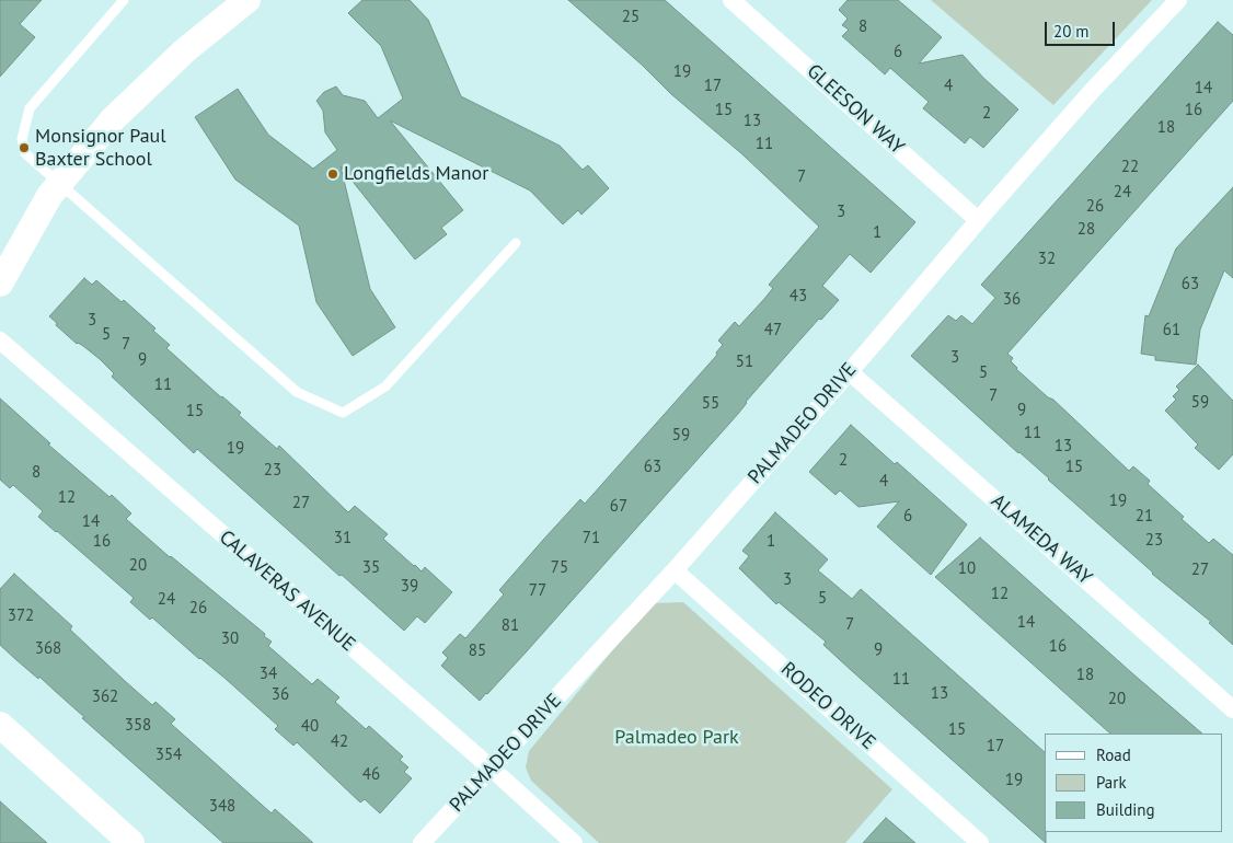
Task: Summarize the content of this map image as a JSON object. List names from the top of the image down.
{
  "streets": {
    "street": [
      "GLEESON WAY",
      "PALMADEO DRIVE",
      "ALAMEDA WAY",
      "CALAVERAS AVENUE",
      "RODEO DRIVE"
    ]
  },
  "crossings": [
    ["GLEESON WAY", "PALMADEO DRIVE"],
    ["PALMADEO DRIVE", "ALAMEDA WAY"],
    ["PALMADEO DRIVE", "CALAVERAS AVENUE"],
    ["PALMADEO DRIVE", "RODEO DRIVE"]
  ],
  "parks": ["Palmadeo Park"],
  "places": ["Monsignor Paul Baxter School", "Longfields Manor"],
  "house_numbers": [
    "25",
    "8",
    "6",
    "19",
    "17",
    "4",
    "14",
    "15",
    "16",
    "2",
    "13",
    "18",
    "11",
    "22",
    "7",
    "24",
    "26",
    "3",
    "28",
    "1",
    "32",
    "63",
    "43",
    "36",
    "3",
    "47",
    "61",
    "5",
    "7",
    "3",
    "9",
    "51",
    "5",
    "11",
    "7",
    "59",
    "55",
    "9",
    "15",
    "11",
    "59",
    "13",
    "19",
    "2",
    "63",
    "15",
    "23",
    "8",
    "4",
    "12",
    "19",
    "27",
    "67",
    "6",
    "21",
    "14",
    "31",
    "71",
    "23",
    "16",
    "1",
    "20",
    "35",
    "75",
    "10",
    "27",
    "3",
    "39",
    "77",
    "12",
    "5",
    "24",
    "26",
    "372",
    "14",
    "7",
    "81",
    "30",
    "16",
    "368",
    "9",
    "85",
    "34",
    "18",
    "11",
    "13",
    "36",
    "362",
    "20",
    "358",
    "40",
    "15",
    "42",
    "17",
    "354",
    "46",
    "19",
    "348"
  ],
  "legend": ["Road", "Park", "Building"],
  "scale_bar": "20 m"
}
